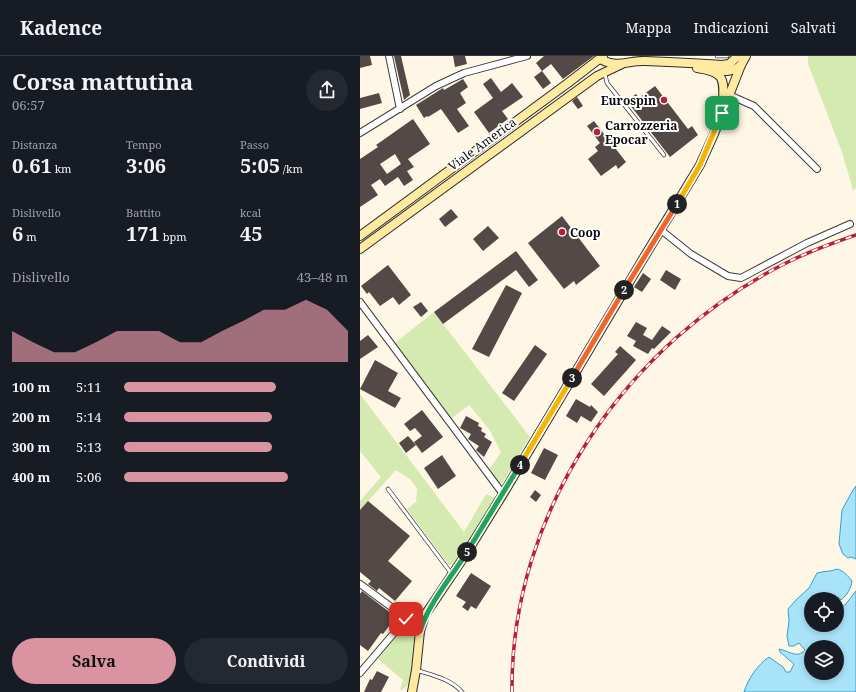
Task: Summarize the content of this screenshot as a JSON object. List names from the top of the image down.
{
  "streets": {
    "street": ["Viale America"]
  },
  "places": ["Eurospin", "Carrozzeria Epocar", "Coop"],
  "page": {
    "header": "Kadence",
    "nav": ["Mappa", "Indicazioni", "Salvati"],
    "heading": ["Corsa mattutina", "06:57"],
    "stats": [
      ["Distanza", "0.61 km"],
      ["Tempo", "3:06"],
      ["Passo", "5:05 /km"],
      ["Dislivello", "6 m"],
      ["Battito", "171 bpm"],
      ["kcal", "45"]
    ],
    "pins": [
      "1",
      "2",
      "3",
      "4",
      "5"
    ],
    "chart": ["Dislivello", "43–48 m"],
    "list": [
      {
        "name": "100 m",
        "note": "5:11"
      },
      {
        "name": "200 m",
        "note": "5:14"
      },
      {
        "name": "300 m",
        "note": "5:13"
      },
      {
        "name": "400 m",
        "note": "5:06"
      }
    ],
    "buttons": ["Salva", "Condividi"]
  }
}
